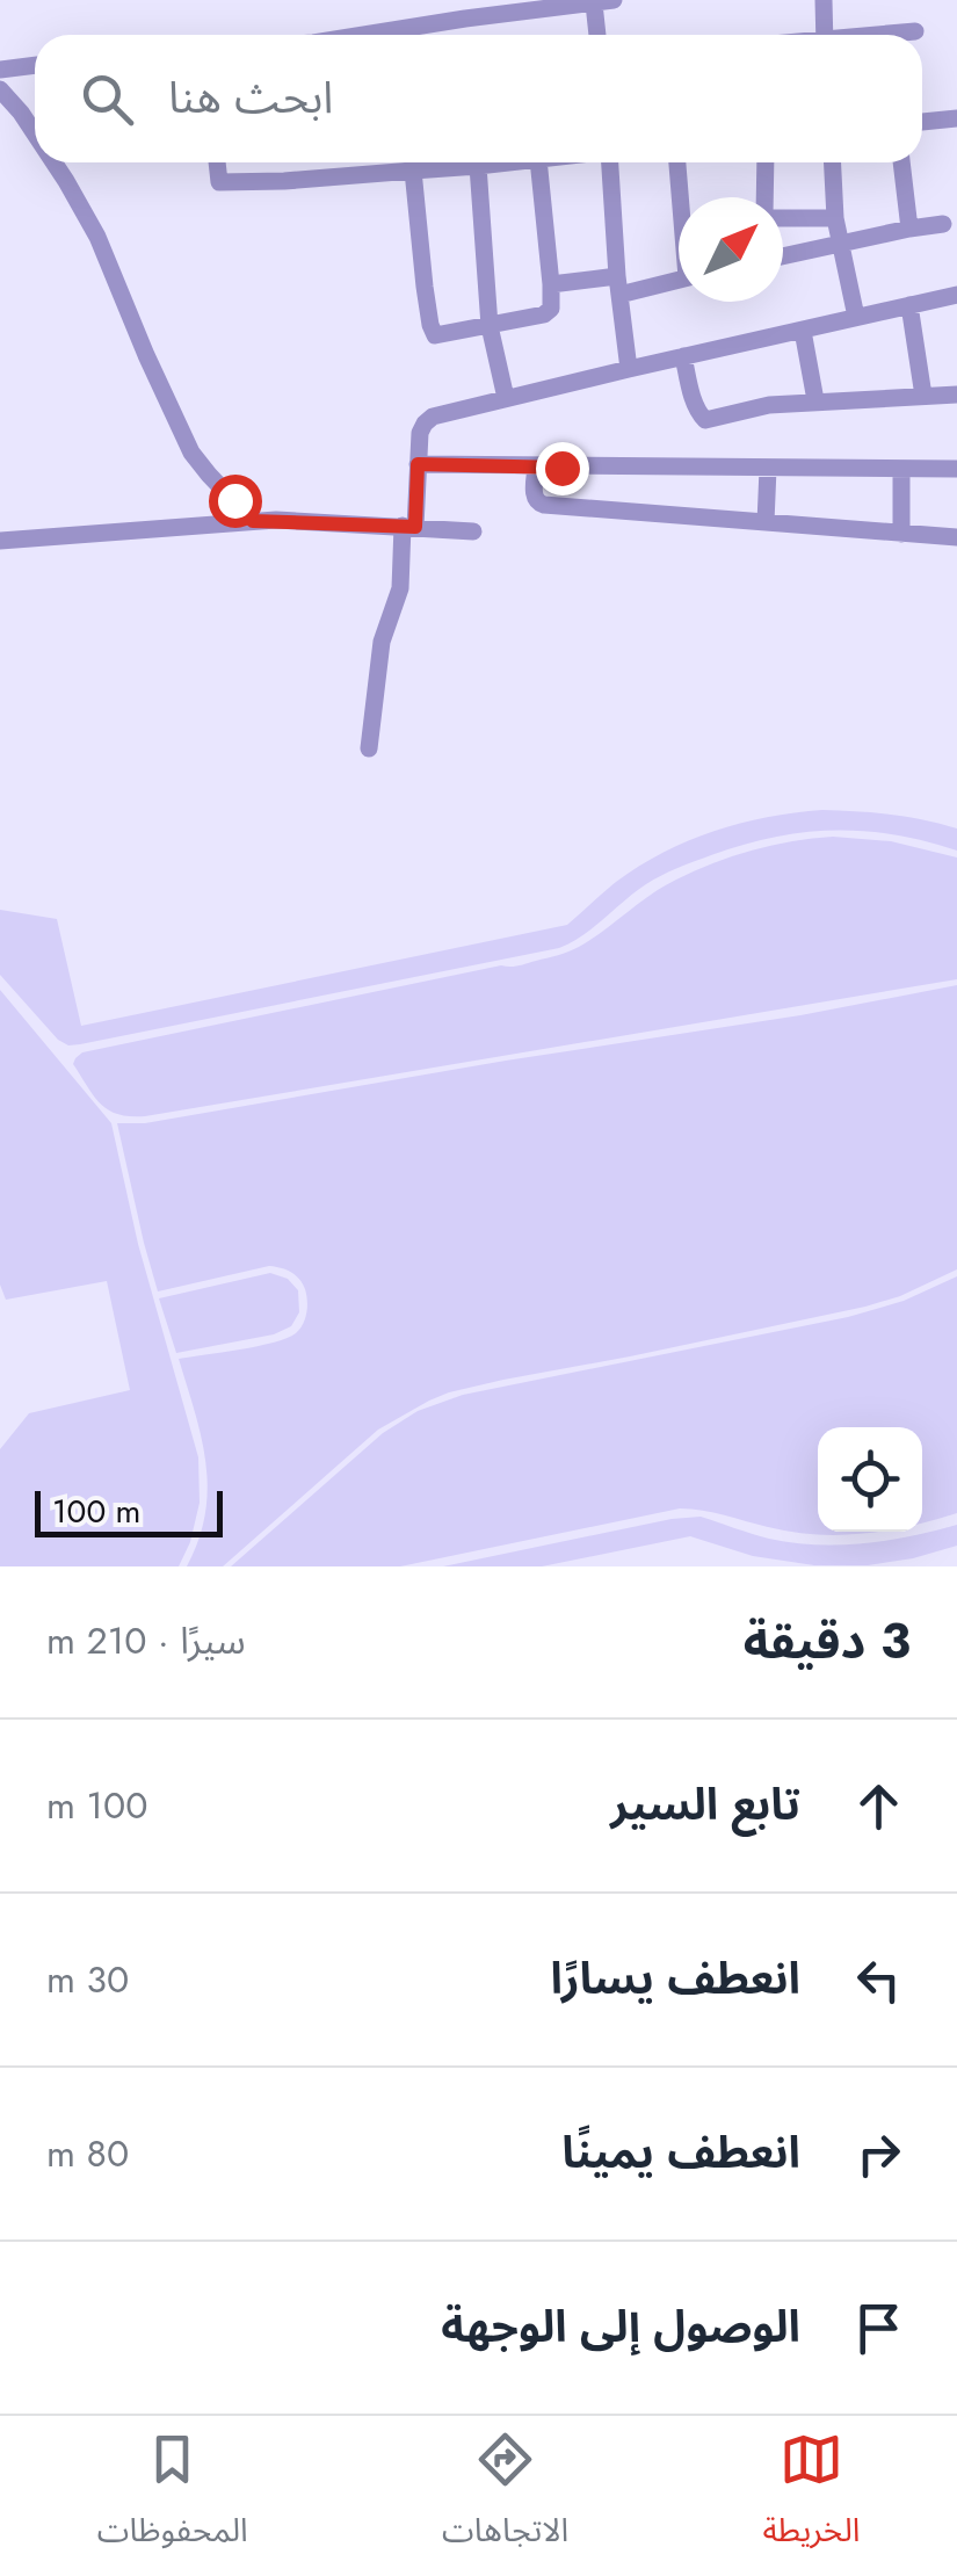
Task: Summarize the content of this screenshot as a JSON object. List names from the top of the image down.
{
  "scale_bar": "100 m",
  "north": "top right",
  "page": {
    "search": "ابحث هنا",
    "scale": "100 m",
    "heading": ["3 دقيقة", "سيرًا · 210 m"],
    "list": [
      ["تابع السير", "100 m"],
      ["انعطف يسارًا", "30 m"],
      ["انعطف يمينًا", "80 m"],
      "الوصول إلى الوجهة"
    ],
    "nav": ["الخريطة", "الاتجاهات", "المحفوظات"]
  }
}
